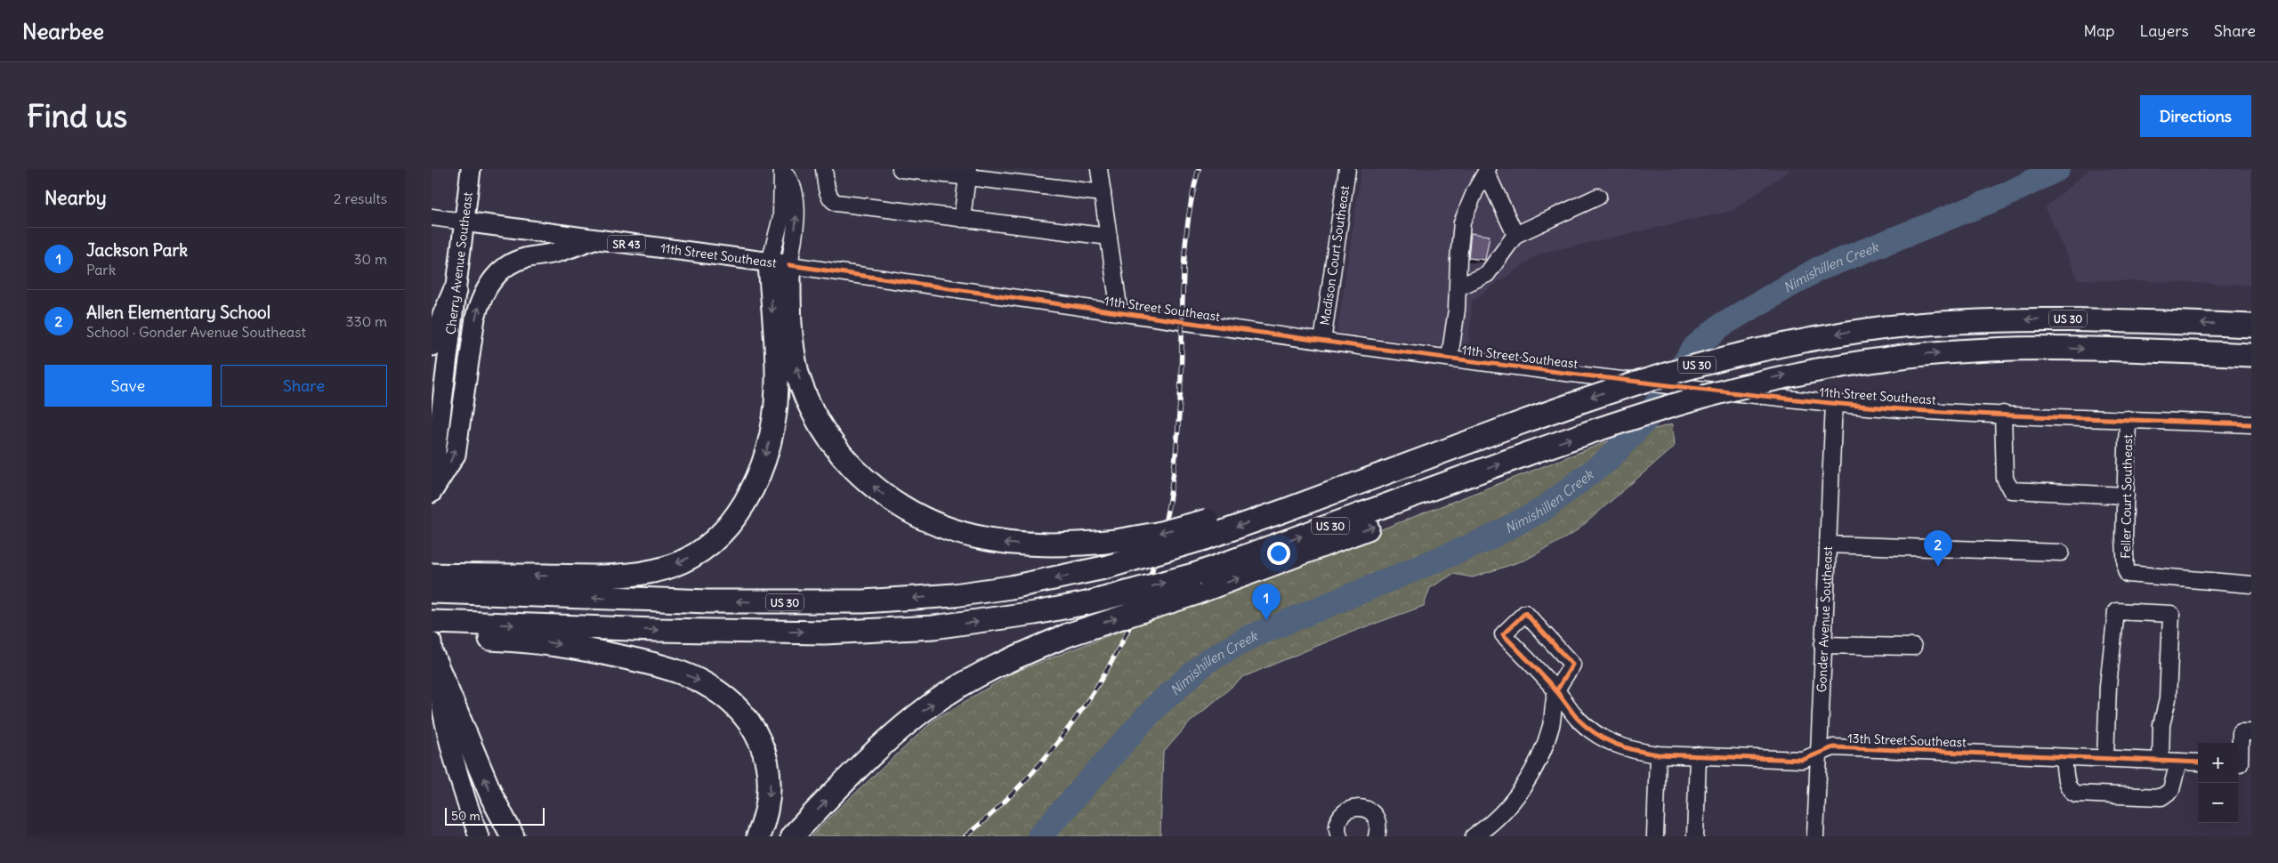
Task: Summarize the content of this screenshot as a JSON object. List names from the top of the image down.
{
  "streets": {
    "highway": ["US 30"],
    "main road": ["SR 43", "11th Street Southeast", "Cherry Avenue Southeast"],
    "street": [
      "Madison Court Southeast",
      "Feller Court Southeast",
      "Gonder Avenue Southeast",
      "13th Street Southeast"
    ]
  },
  "crossings": [
    ["Madison Court Southeast", "11th Street Southeast"],
    ["11th Street Southeast", "Cherry Avenue Southeast"],
    ["11th Street Southeast", "Feller Court Southeast"],
    ["11th Street Southeast", "Gonder Avenue Southeast"],
    ["Gonder Avenue Southeast", "13th Street Southeast"]
  ],
  "water": ["Nimishillen Creek"],
  "scale_bar": "50 m",
  "page": {
    "header": "Nearbee",
    "nav": ["Map", "Layers", "Share"],
    "buttons": [
      "Directions",
      ["Save", "Share"]
    ],
    "title": "Find us",
    "heading": ["Nearby", "2 results"],
    "list": [
      {
        "mark": "1",
        "name": "Jackson Park",
        "note": "Park",
        "value": "30 m"
      },
      {
        "mark": "2",
        "name": "Allen Elementary School",
        "note": "School · Gonder Avenue Southeast",
        "value": "330 m"
      }
    ],
    "pins": ["2", "1"],
    "map_buttons": ["+", "−"],
    "scale": "50 m"
  }
}
